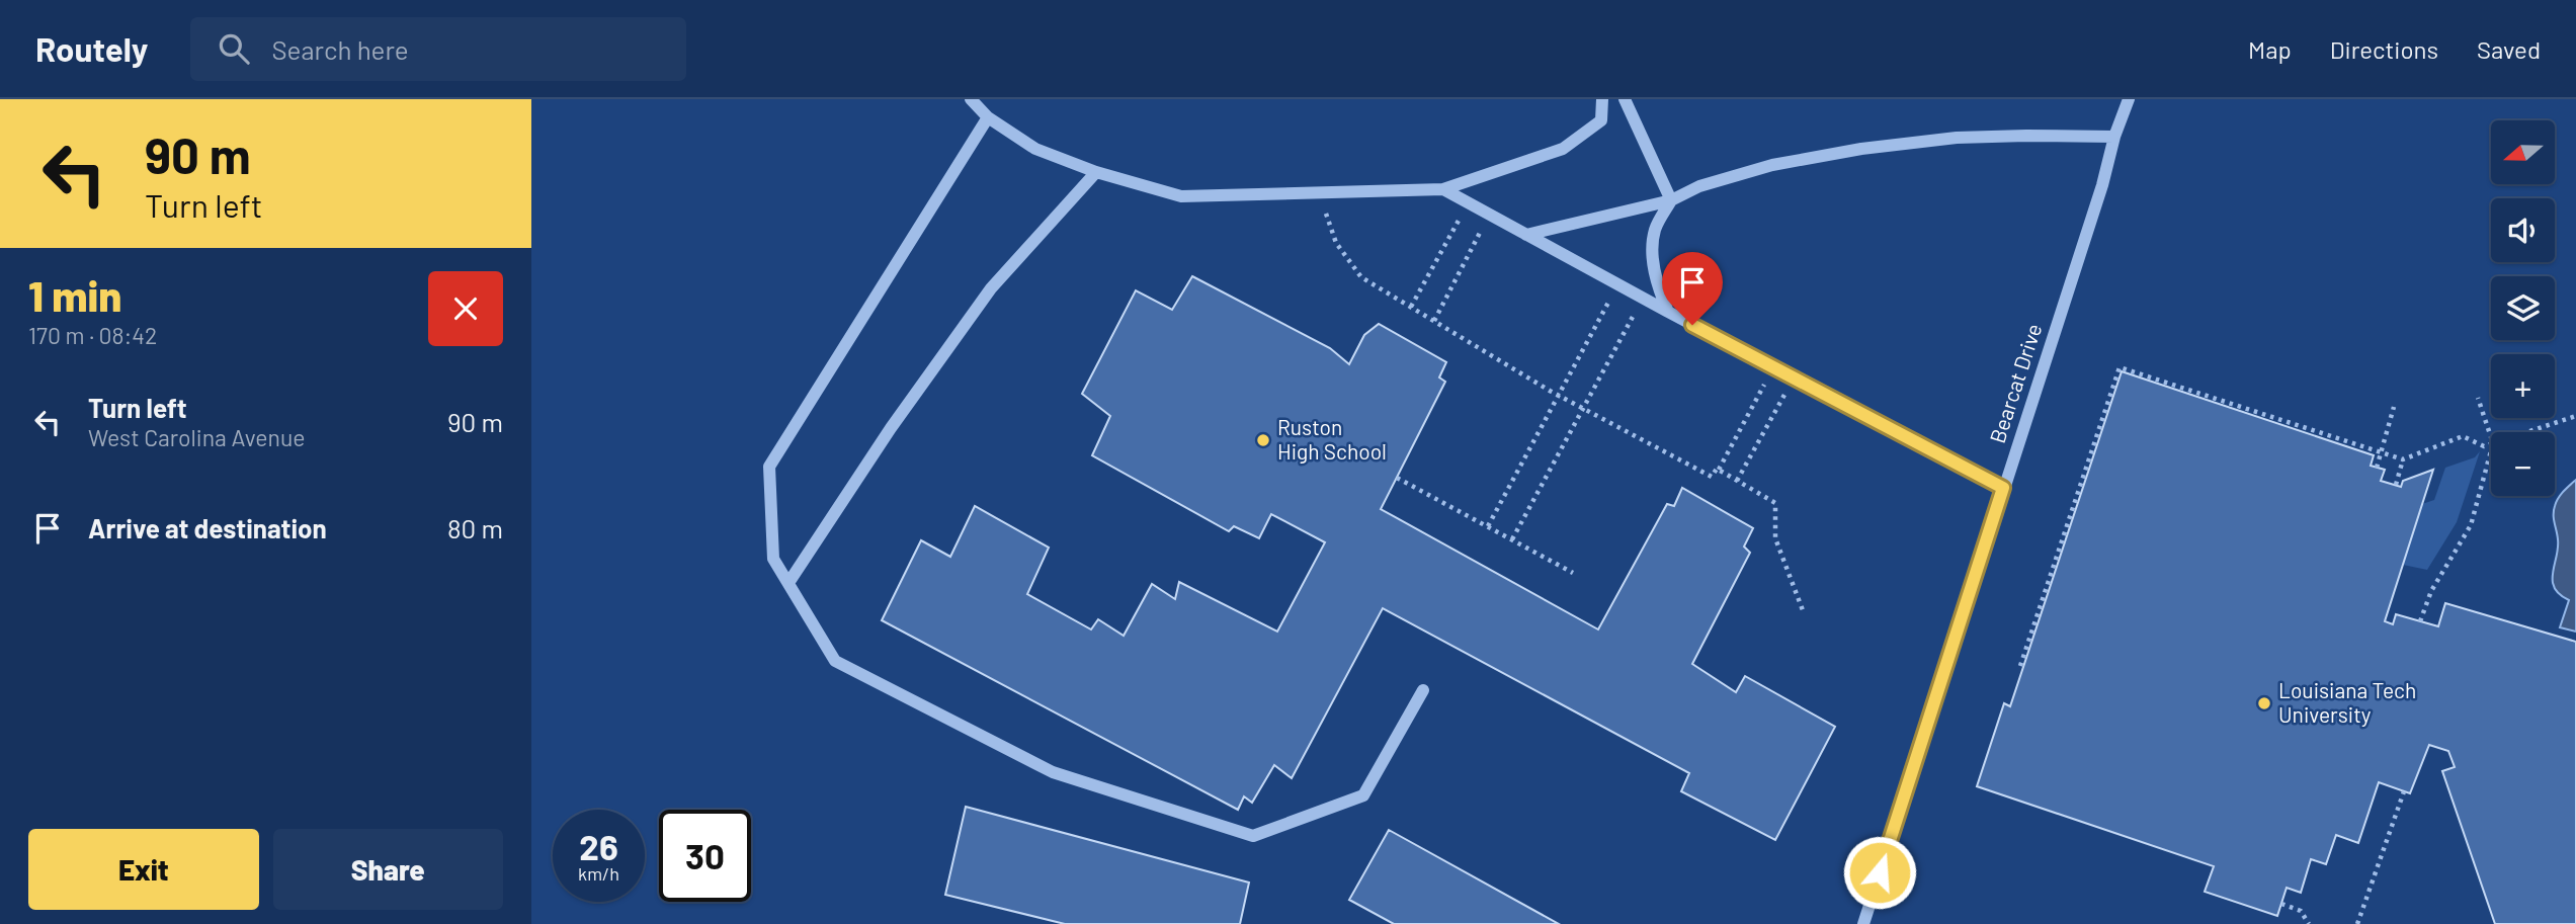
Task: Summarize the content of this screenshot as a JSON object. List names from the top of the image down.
{
  "streets": {
    "street": ["Bearcat Drive"]
  },
  "places": ["Ruston High School", "Louisiana Tech University"],
  "north": "left",
  "page": {
    "header": "Routely",
    "search": "Search here",
    "nav": ["Map", "Directions", "Saved"],
    "turn": ["90 m", "Turn left"],
    "map_buttons": ["+", "−"],
    "heading": ["1 min", "170 m · 08:42"],
    "list": [
      {
        "name": "Turn left",
        "note": "West Carolina Avenue",
        "value": "90 m"
      },
      {
        "name": "Arrive at destination",
        "value": "80 m"
      }
    ],
    "speed": "26 km/h",
    "limit": "30",
    "buttons": ["Exit", "Share"]
  }
}
